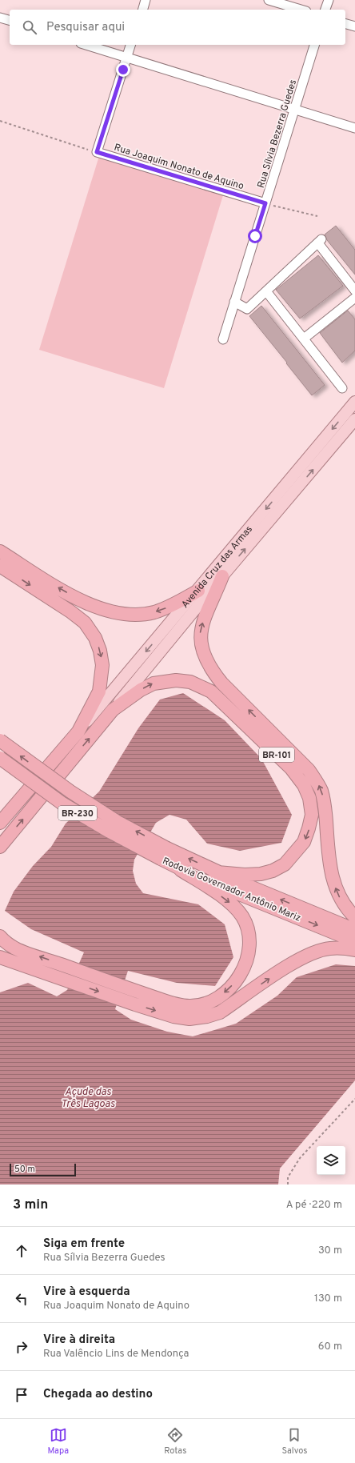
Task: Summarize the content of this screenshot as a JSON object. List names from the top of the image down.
{
  "streets": {
    "highway": ["BR-101", "BR-230", "Rodovia Governador Antônio Mariz"],
    "main road": ["Avenida Cruz das Armas"],
    "street": ["Rua Sílvia Bezerra Guedes", "Rua Joaquim Nonato de Aquino"]
  },
  "crossings": [
    ["Rua Sílvia Bezerra Guedes", "Rua Joaquim Nonato de Aquino"],
    ["Avenida Cruz das Armas", "BR-101"],
    ["BR-101", "Rodovia Governador Antônio Mariz"]
  ],
  "water": ["Açude das Três Lagoas"],
  "scale_bar": "50 m",
  "page": {
    "search": "Pesquisar aqui",
    "scale": "50 m",
    "heading": ["3 min", "A pé · 220 m"],
    "list": [
      ["Siga em frente", "Rua Sílvia Bezerra Guedes", "30 m"],
      ["Vire à esquerda", "Rua Joaquim Nonato de Aquino", "130 m"],
      ["Vire à direita", "Rua Valêncio Lins de Mendonça", "60 m"],
      "Chegada ao destino"
    ],
    "nav": ["Mapa", "Rotas", "Salvos"]
  }
}
